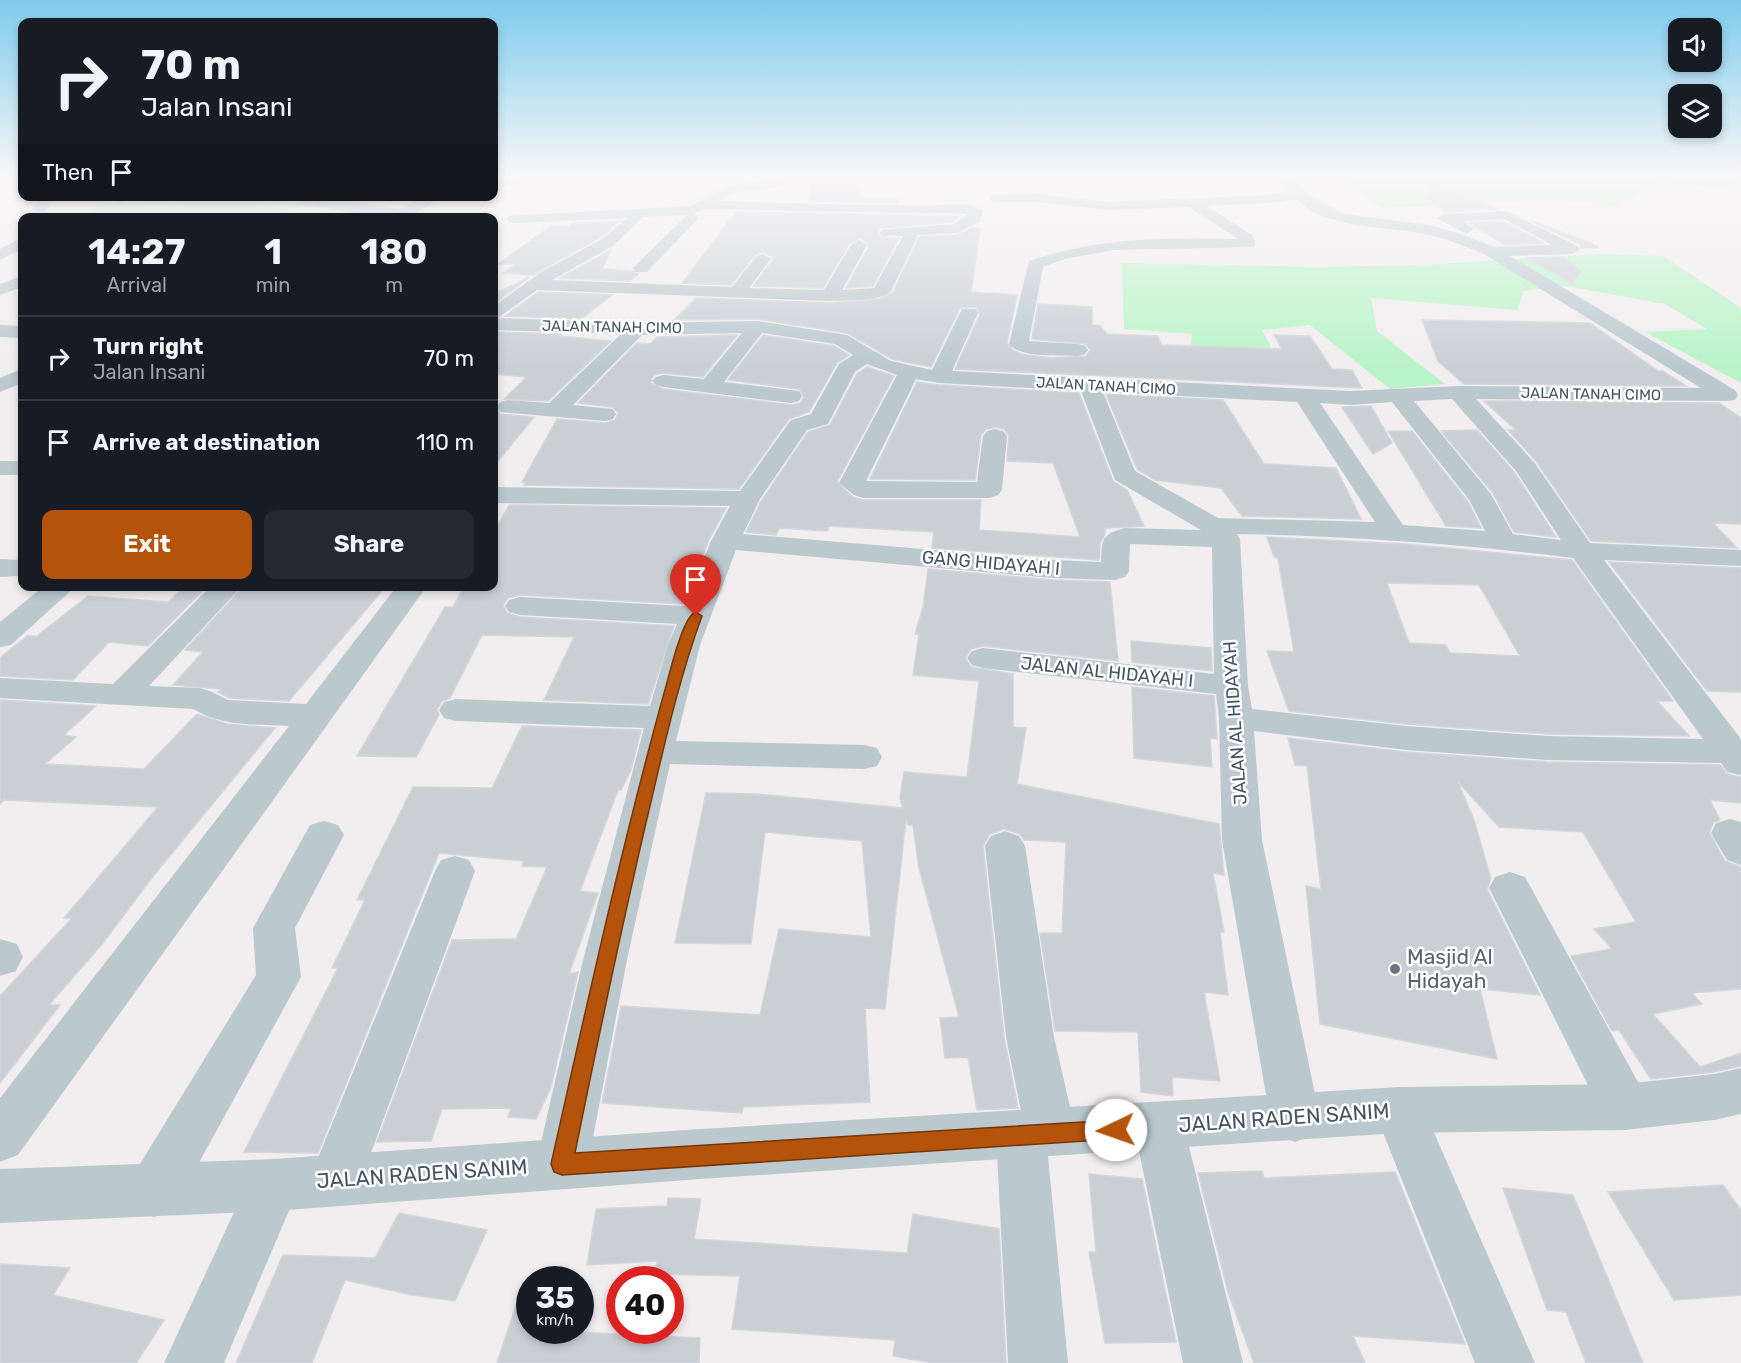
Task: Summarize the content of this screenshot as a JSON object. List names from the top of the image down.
{
  "streets": {
    "street": [
      "JALAN TANAH CIMO",
      "GANG HIDAYAH I",
      "JALAN AL HIDAYAH I",
      "JALAN AL HIDAYAH",
      "JALAN RADEN SANIM"
    ]
  },
  "crossings": [
    ["GANG HIDAYAH I", "JALAN AL HIDAYAH"],
    ["JALAN AL HIDAYAH I", "JALAN AL HIDAYAH"],
    ["JALAN AL HIDAYAH", "JALAN RADEN SANIM"]
  ],
  "places": ["Masjid Al Hidayah"],
  "page": {
    "turn": ["70 m", "Jalan Insani"],
    "then": "Then",
    "eta": [
      "14:27",
      "Arrival",
      "1",
      "min",
      "180",
      "m"
    ],
    "list": [
      {
        "name": "Turn right",
        "note": "Jalan Insani",
        "value": "70 m"
      },
      {
        "name": "Arrive at destination",
        "value": "110 m"
      }
    ],
    "buttons": ["Exit", "Share"],
    "speed": "35 km/h",
    "limit": "40"
  }
}
